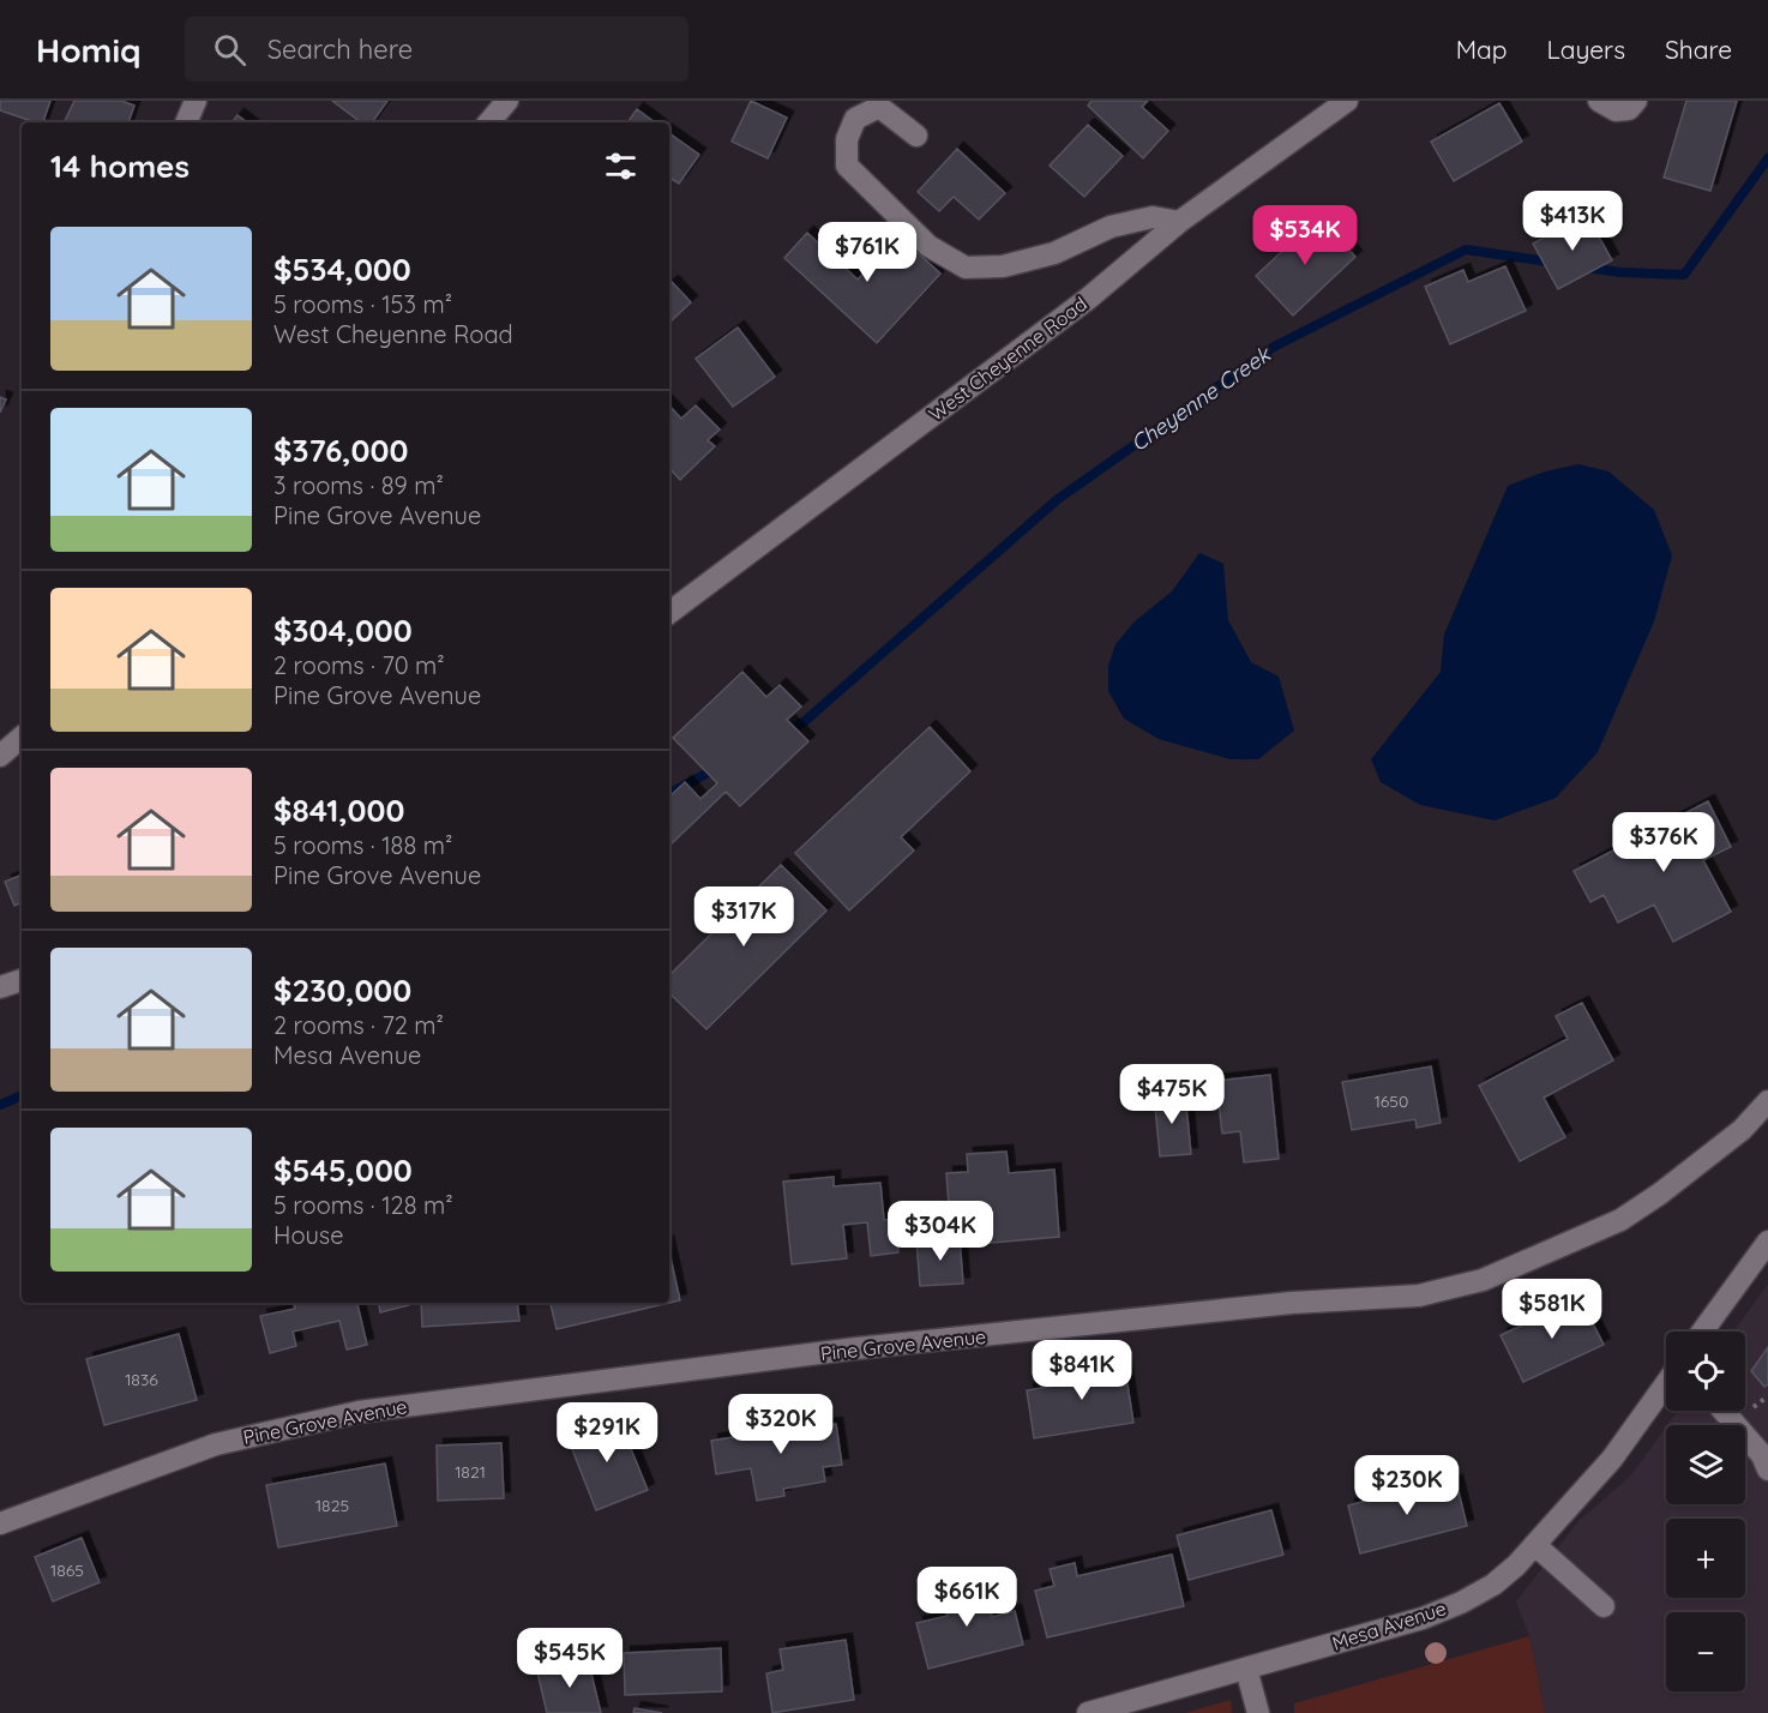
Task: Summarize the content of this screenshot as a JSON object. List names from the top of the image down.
{
  "streets": {
    "street": ["West Cheyenne Road", "Pine Grove Avenue", "Mesa Avenue"]
  },
  "water": ["Cheyenne Creek"],
  "house_numbers": [
    "1650",
    "1836",
    "1821",
    "1825",
    "1865"
  ],
  "page": {
    "header": "Homiq",
    "search": "Search here",
    "nav": ["Map", "Layers", "Share"],
    "heading": "14 homes",
    "price": [
      "$413K",
      "$534K",
      "$761K",
      "$376K",
      "$317K",
      "$475K",
      "$304K",
      "$581K",
      "$841K",
      "$320K",
      "$291K",
      "$230K",
      "$661K",
      "$545K"
    ],
    "list": [
      {
        "name": "$534,000",
        "note": "5 rooms · 153 m² · West Cheyenne Road"
      },
      {
        "name": "$376,000",
        "note": "3 rooms · 89 m² · Pine Grove Avenue"
      },
      {
        "name": "$304,000",
        "note": "2 rooms · 70 m² · Pine Grove Avenue"
      },
      {
        "name": "$841,000",
        "note": "5 rooms · 188 m² · Pine Grove Avenue"
      },
      {
        "name": "$230,000",
        "note": "2 rooms · 72 m² · Mesa Avenue"
      },
      {
        "name": "$545,000",
        "note": "5 rooms · 128 m² · House"
      }
    ],
    "map_buttons": ["+", "−"]
  }
}
